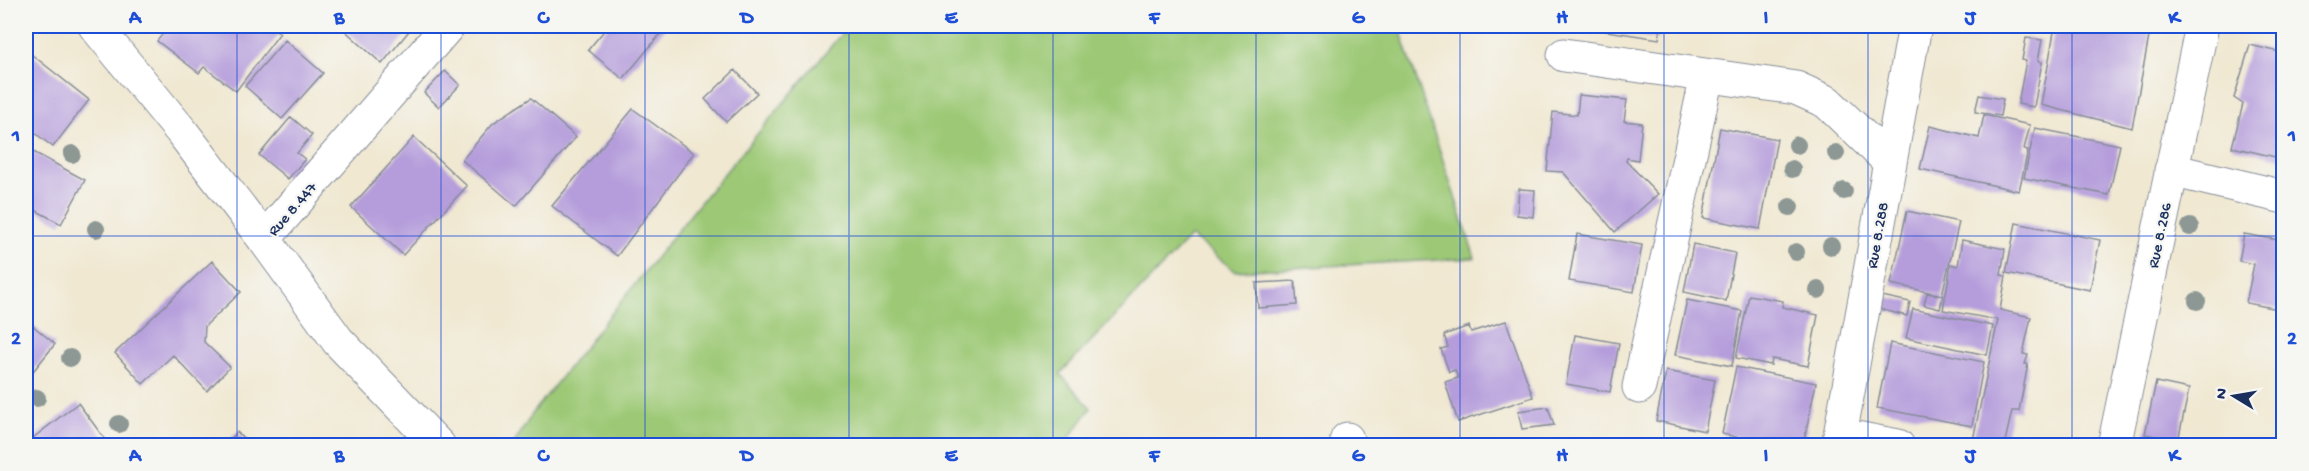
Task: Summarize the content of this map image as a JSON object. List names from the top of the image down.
{
  "streets": {
    "street": ["Rue 8.447", "Rue 8.288", "Rue 8.286"]
  },
  "north": "left",
  "grid": {
    "columns": [
      "A",
      "B",
      "C",
      "D",
      "E",
      "F",
      "G",
      "H",
      "I",
      "J",
      "K"
    ],
    "rows": ["1", "2"]
  }
}
